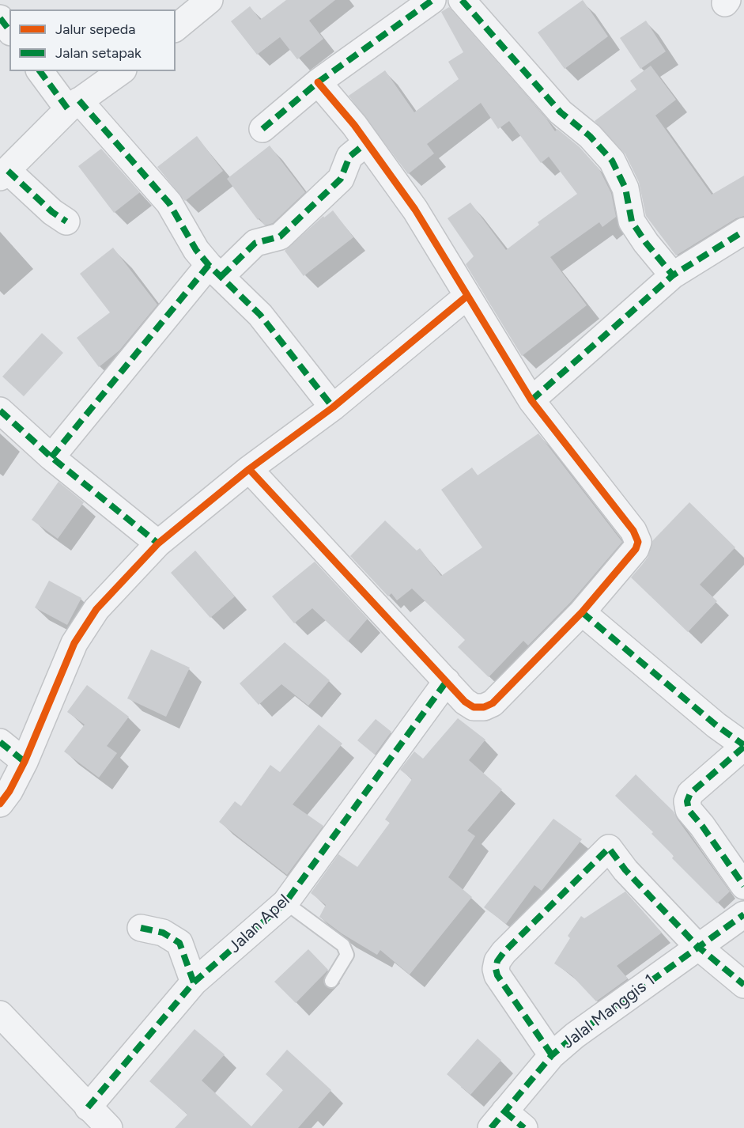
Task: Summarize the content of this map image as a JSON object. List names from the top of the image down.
{
  "streets": {
    "street": ["Jalan Apel", "Jalal Manggis 1"]
  },
  "legend": ["Jalur sepeda", "Jalan setapak"]
}
